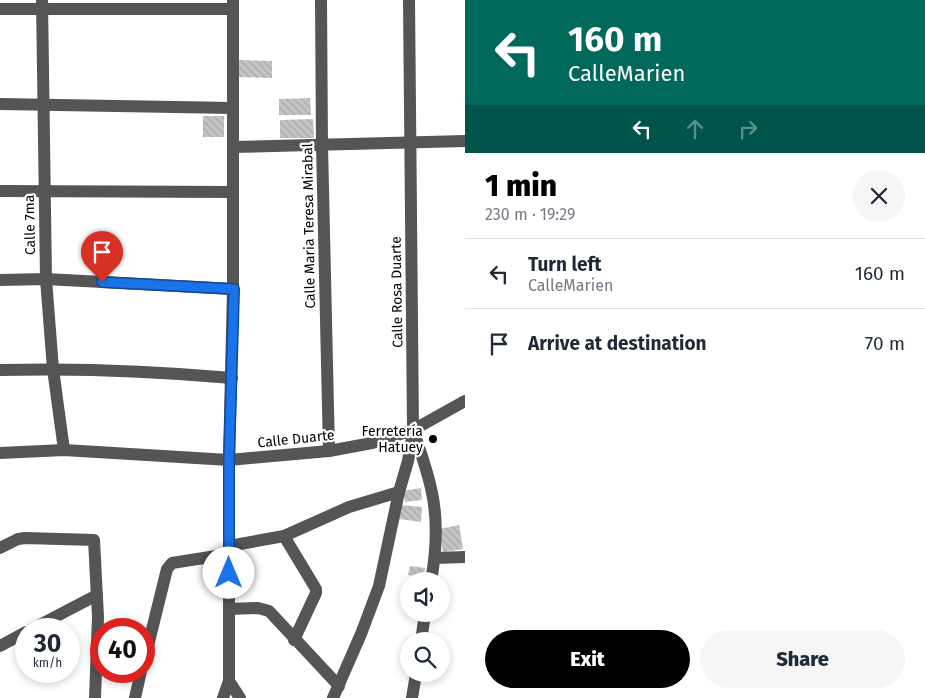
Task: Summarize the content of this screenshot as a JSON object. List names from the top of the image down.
{
  "streets": {
    "street": [
      "Calle 7ma",
      "Calle Maria Teresa Mirabal",
      "Calle Rosa Duarte",
      "Calle Duarte"
    ]
  },
  "crossings": [
    ["Calle 7ma", "Calle Duarte"],
    ["Calle Maria Teresa Mirabal", "Calle Duarte"],
    ["Calle Rosa Duarte", "Calle Duarte"]
  ],
  "places": ["Ferretería Hatuey"],
  "page": {
    "turn": ["160 m", "CalleMarien"],
    "heading": ["1 min", "230 m · 19:29"],
    "list": [
      {
        "name": "Turn left",
        "note": "CalleMarien",
        "value": "160 m"
      },
      {
        "name": "Arrive at destination",
        "value": "70 m"
      }
    ],
    "speed": "30 km/h",
    "limit": "40",
    "buttons": ["Exit", "Share"]
  }
}
